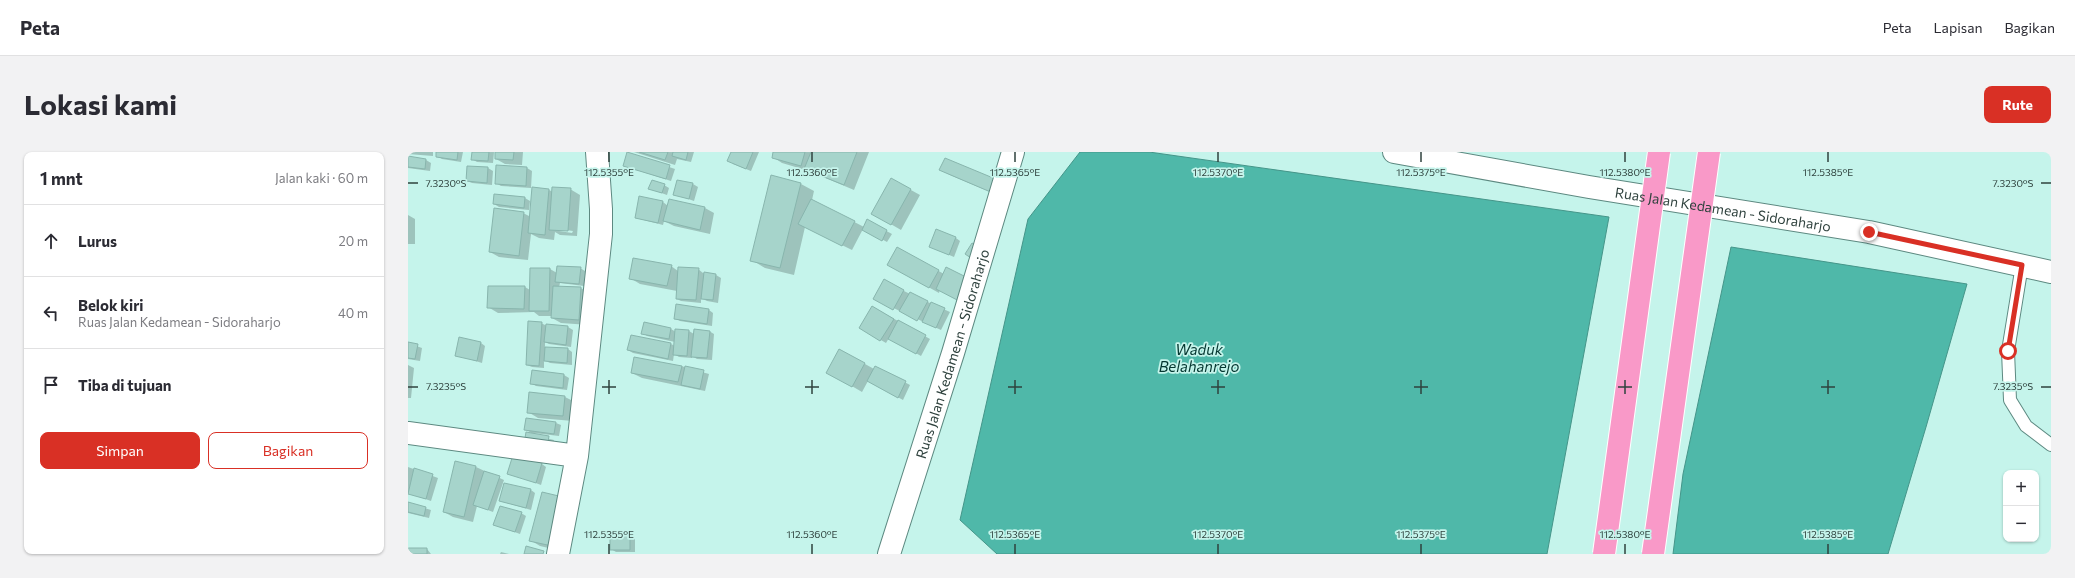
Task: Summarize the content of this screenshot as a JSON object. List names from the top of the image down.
{
  "streets": {
    "main road": ["Ruas Jalan Kedamean - Sidoraharjo"]
  },
  "water": ["Waduk Belahanrejo"],
  "page": {
    "header": "Peta",
    "nav": ["Peta", "Lapisan", "Bagikan"],
    "buttons": [
      "Rute",
      ["Simpan", "Bagikan"]
    ],
    "title": "Lokasi kami",
    "heading": ["1 mnt", "Jalan kaki · 60 m"],
    "list": [
      ["Lurus", "20 m"],
      ["Belok kiri", "Ruas Jalan Kedamean - Sidoraharjo", "40 m"],
      "Tiba di tujuan"
    ],
    "map_buttons": ["+", "−"]
  },
  "coordinates": [
    "112.5355°E",
    "112.5360°E",
    "112.5365°E",
    "112.5370°E",
    "112.5375°E",
    "112.5380°E",
    "112.5385°E",
    "7.3230°S",
    "7.3235°S"
  ]
}
